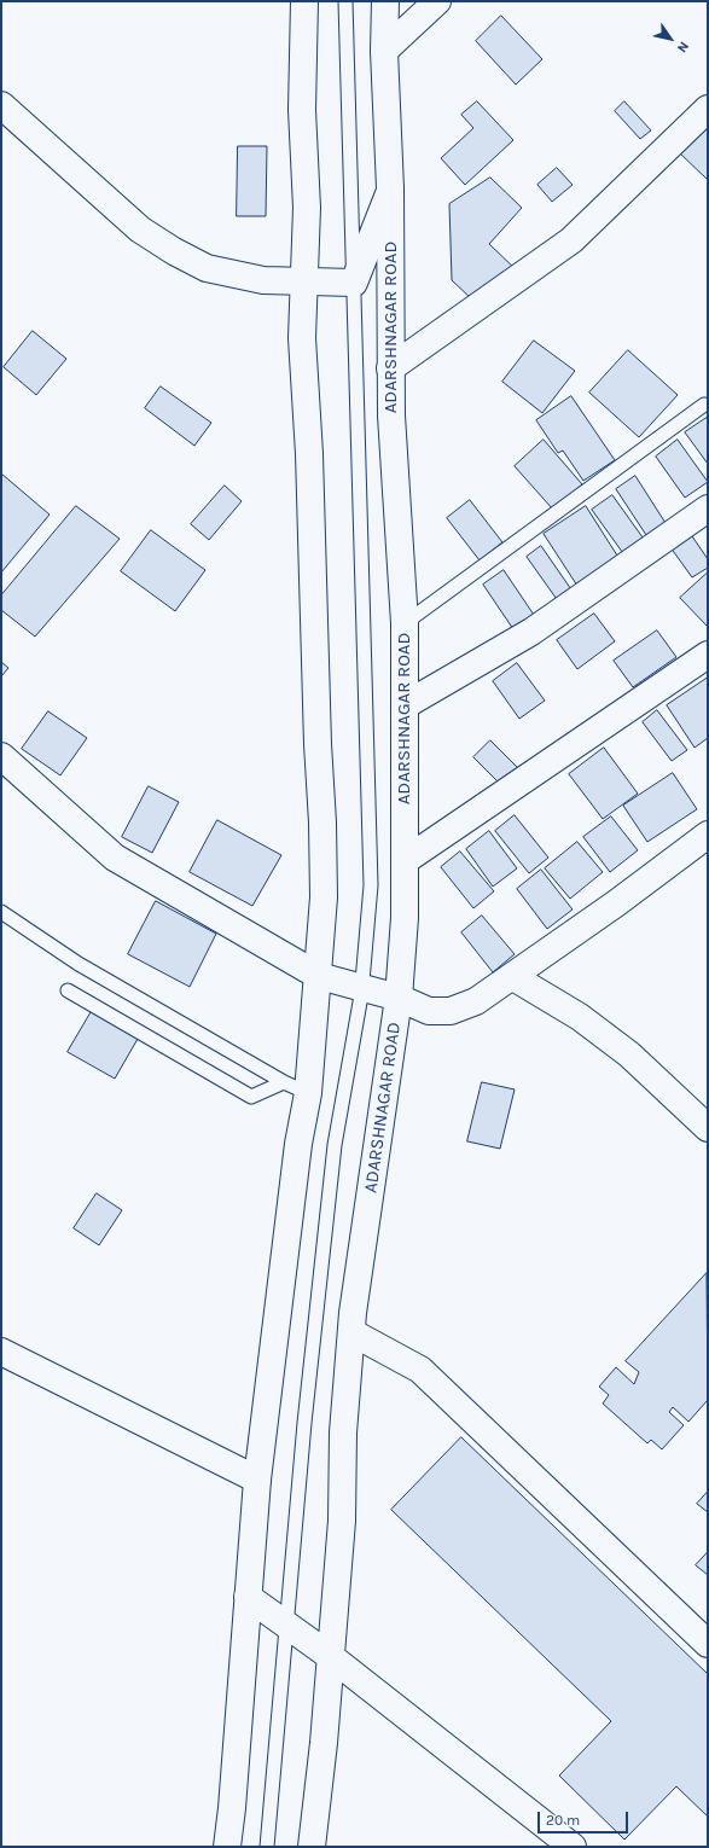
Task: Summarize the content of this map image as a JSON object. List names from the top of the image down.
{
  "streets": {
    "main road": ["ADARSHNAGAR ROAD"]
  },
  "scale_bar": "20 m",
  "north": "bottom right"
}
